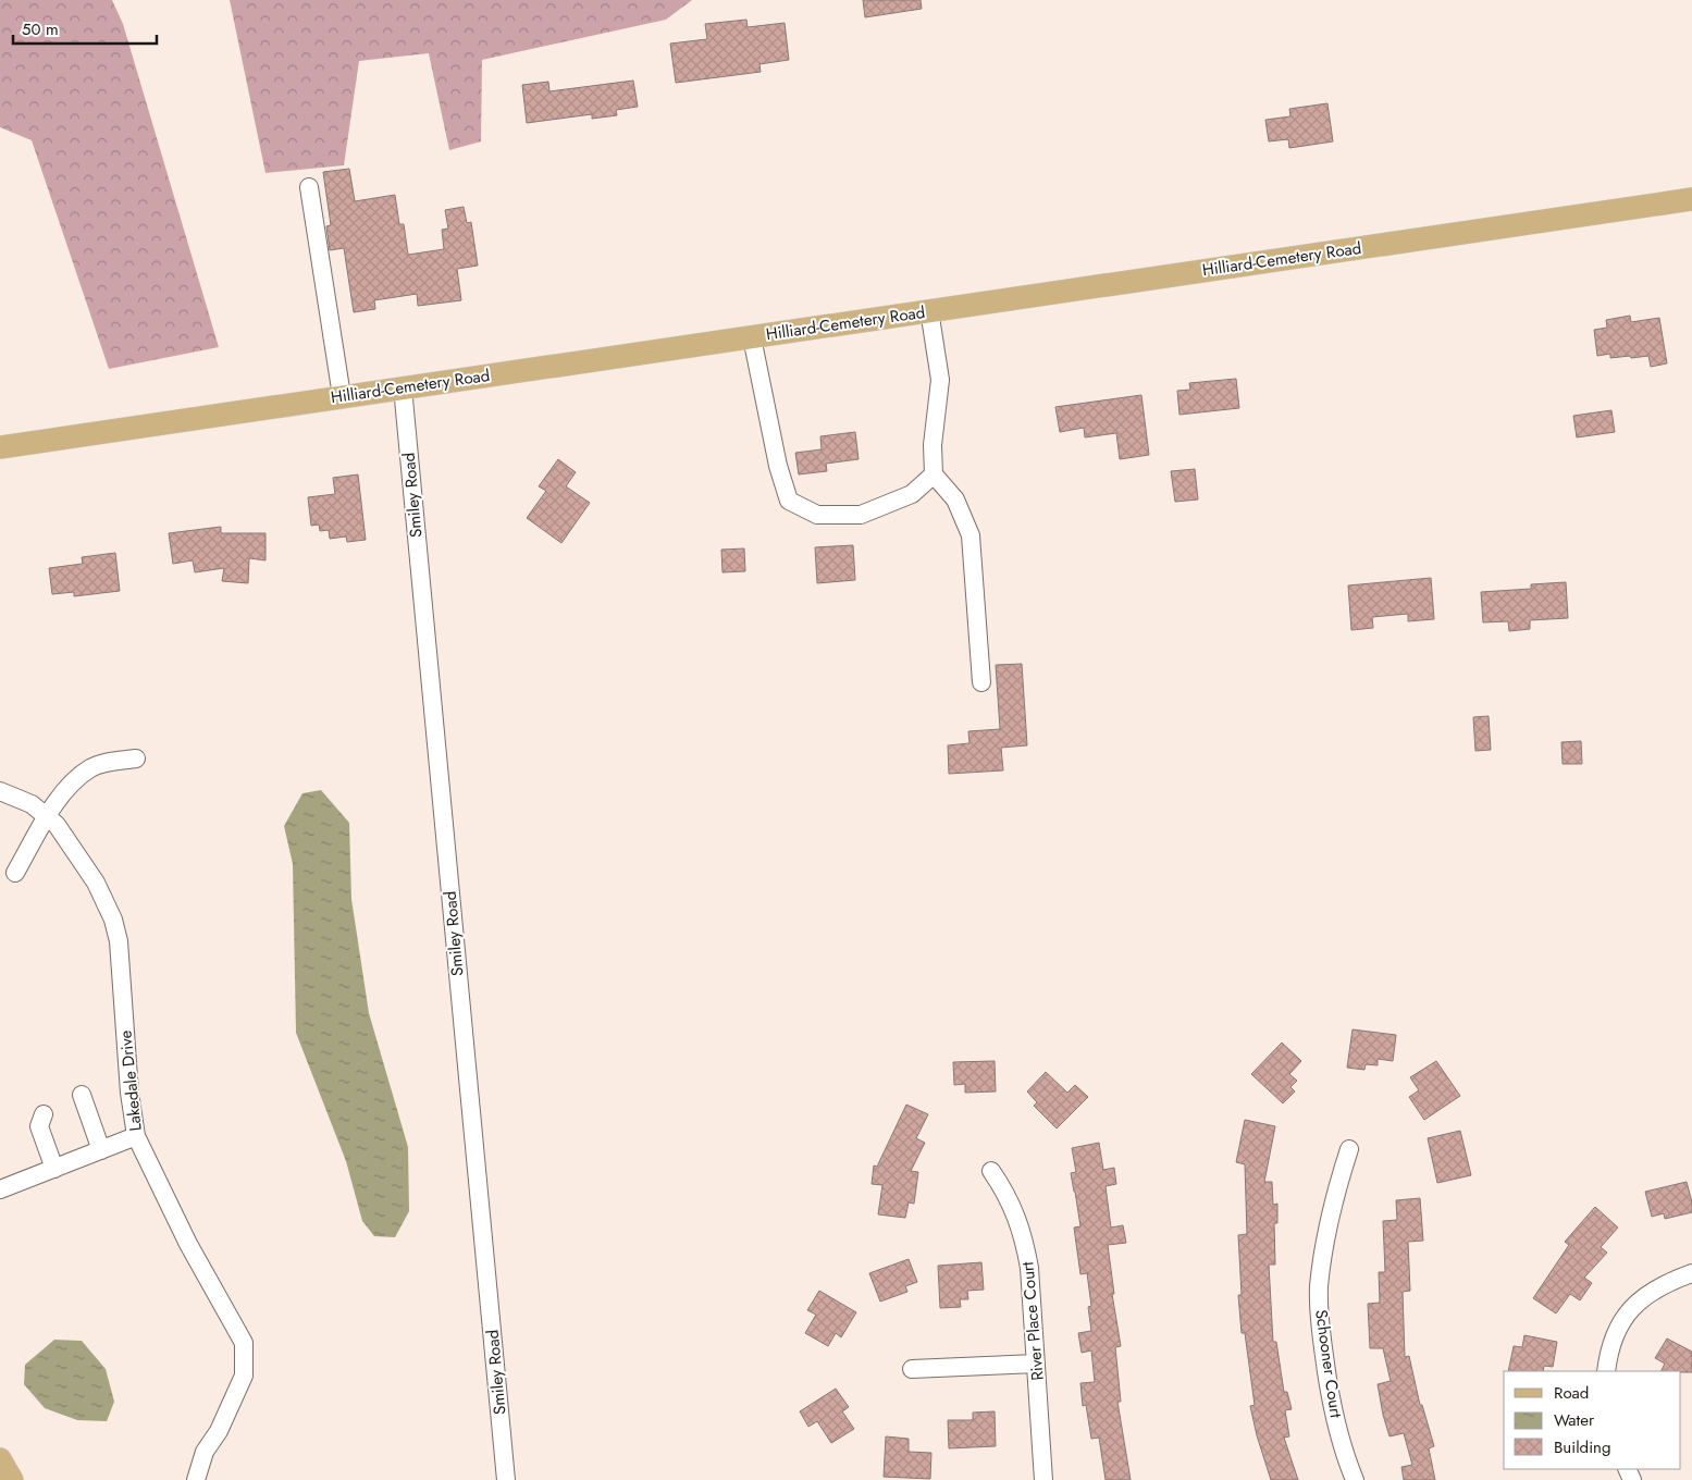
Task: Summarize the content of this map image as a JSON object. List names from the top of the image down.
{
  "streets": {
    "main road": ["Hilliard-Cemetery Road"],
    "street": [
      "Smiley Road",
      "Lakedale Drive",
      "River Place Court",
      "Schooner Court"
    ]
  },
  "crossings": [
    ["Hilliard-Cemetery Road", "Smiley Road"]
  ],
  "legend": ["Road", "Water", "Building"],
  "scale_bar": "50 m"
}
